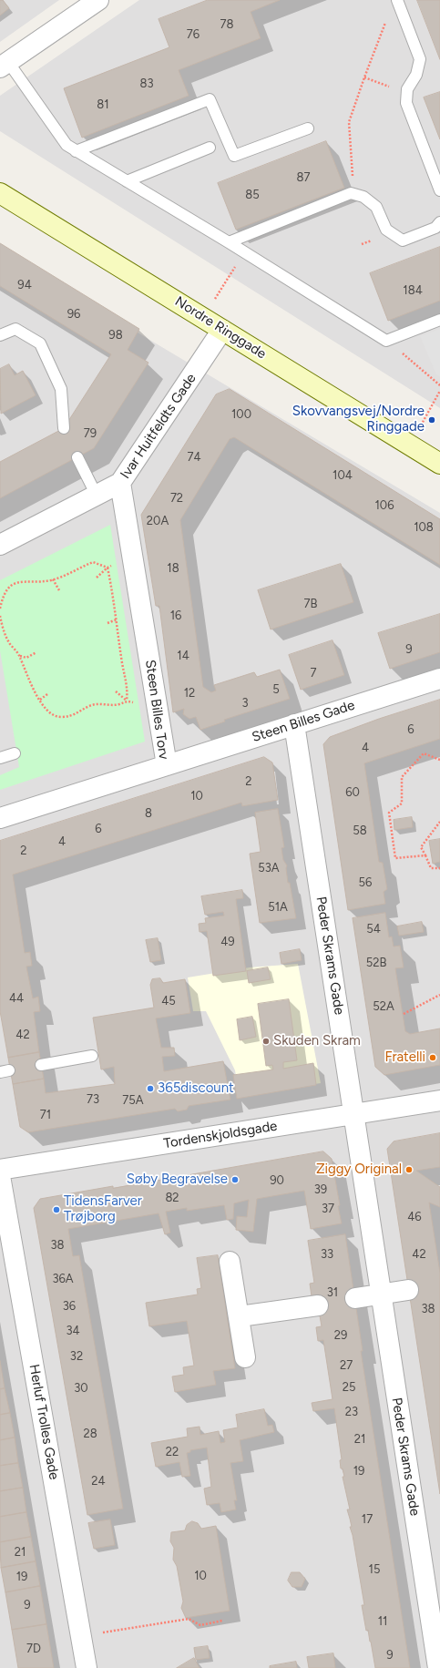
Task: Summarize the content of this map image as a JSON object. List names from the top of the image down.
{
  "streets": {
    "street": [
      "Nordre Ringgade",
      "Ivar Huitfeldts Gade",
      "Steen Billes Torv",
      "Steen Billes Gade",
      "Peder Skrams Gade",
      "Tordenskjoldsgade",
      "Herluf Trolles Gade"
    ]
  },
  "crossings": [
    ["Nordre Ringgade", "Ivar Huitfeldts Gade"],
    ["Ivar Huitfeldts Gade", "Steen Billes Torv"],
    ["Steen Billes Torv", "Steen Billes Gade"],
    ["Steen Billes Gade", "Peder Skrams Gade"],
    ["Peder Skrams Gade", "Tordenskjoldsgade"]
  ],
  "places": [
    "Skovvangsvej/Nordre Ringgade",
    "Skuden Skram",
    "Fratelli",
    "365discount",
    "Ziggy Original",
    "Søby Begravelse",
    "TidensFarver Trøjborg"
  ],
  "house_numbers": [
    "78",
    "76",
    "83",
    "81",
    "87",
    "85",
    "94",
    "184",
    "96",
    "98",
    "100",
    "79",
    "74",
    "104",
    "72",
    "106",
    "20A",
    "108",
    "18",
    "7B",
    "16",
    "9",
    "14",
    "7",
    "5",
    "12",
    "3",
    "6",
    "4",
    "2",
    "60",
    "10",
    "8",
    "6",
    "58",
    "4",
    "2",
    "53A",
    "56",
    "51A",
    "54",
    "49",
    "52B",
    "44",
    "45",
    "52A",
    "42",
    "73",
    "75A",
    "71",
    "90",
    "39",
    "82",
    "37",
    "46",
    "38",
    "33",
    "42",
    "36A",
    "31",
    "36",
    "38",
    "34",
    "29",
    "32",
    "27",
    "25",
    "30",
    "23",
    "28",
    "21",
    "22",
    "19",
    "24",
    "17",
    "21",
    "15",
    "10",
    "19",
    "9",
    "11",
    "7D",
    "9"
  ]
}
